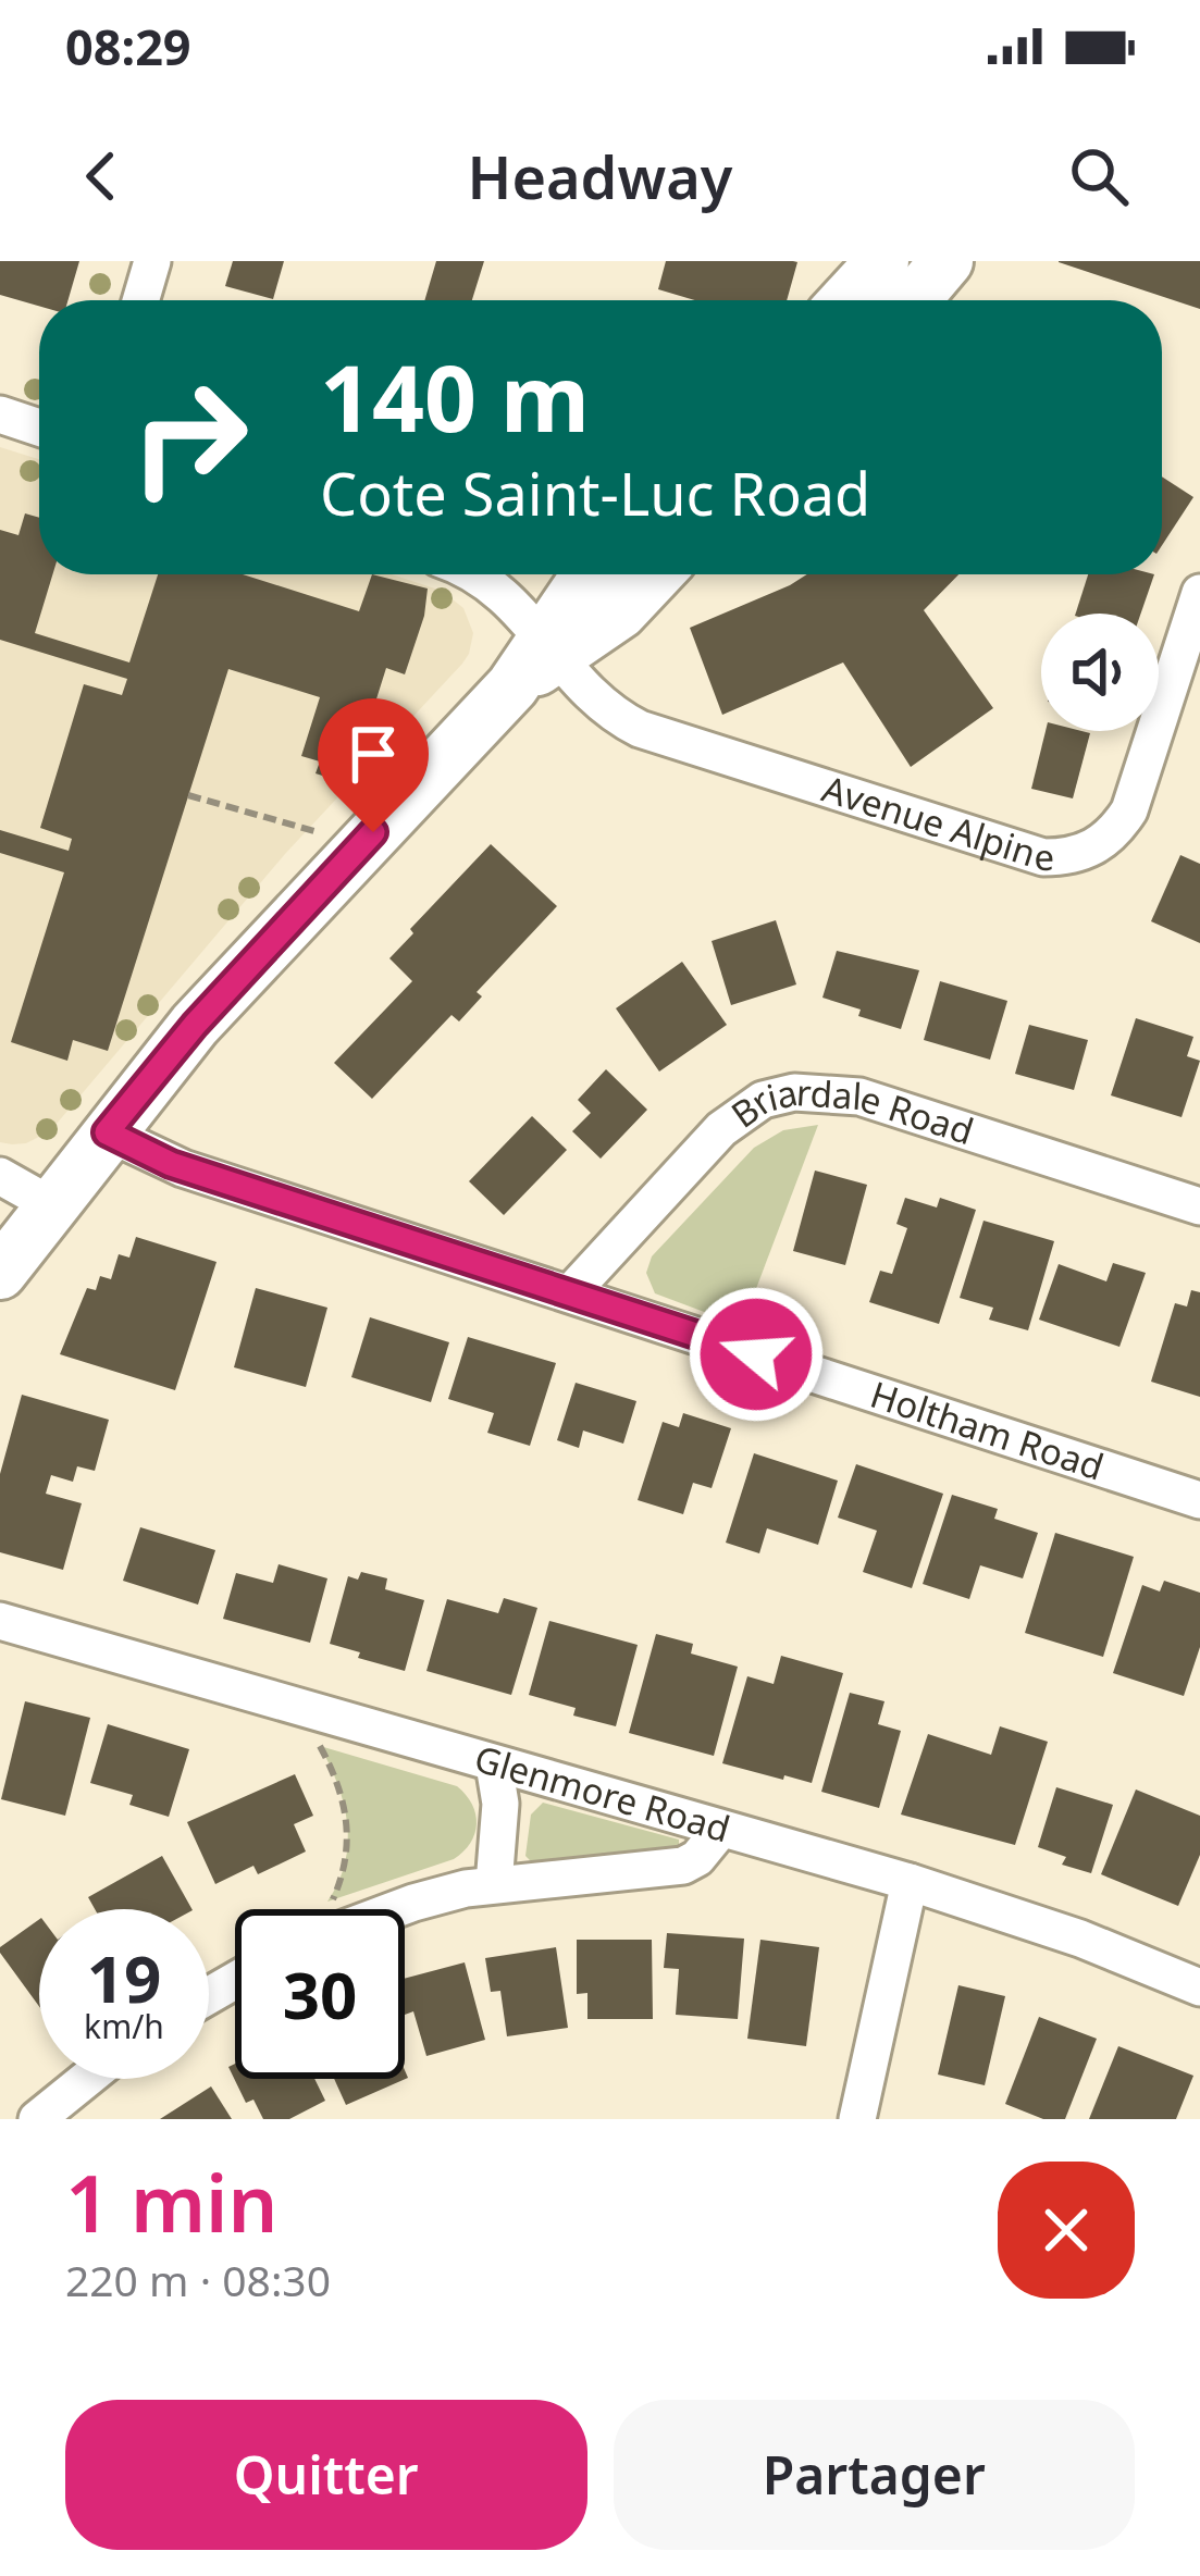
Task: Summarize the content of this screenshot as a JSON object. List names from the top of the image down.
{
  "streets": {
    "street": [
      "Avenue Alpine",
      "Briardale Road",
      "Holtham Road",
      "Glenmore Road"
    ]
  },
  "crossings": [
    ["Briardale Road", "Holtham Road"]
  ],
  "page": {
    "status": "08:29",
    "header": "Headway",
    "turn": ["140 m", "Cote Saint-Luc Road"],
    "speed": "19 km/h",
    "limit": "30",
    "heading": ["1 min", "220 m · 08:30"],
    "buttons": ["Quitter", "Partager"]
  }
}
